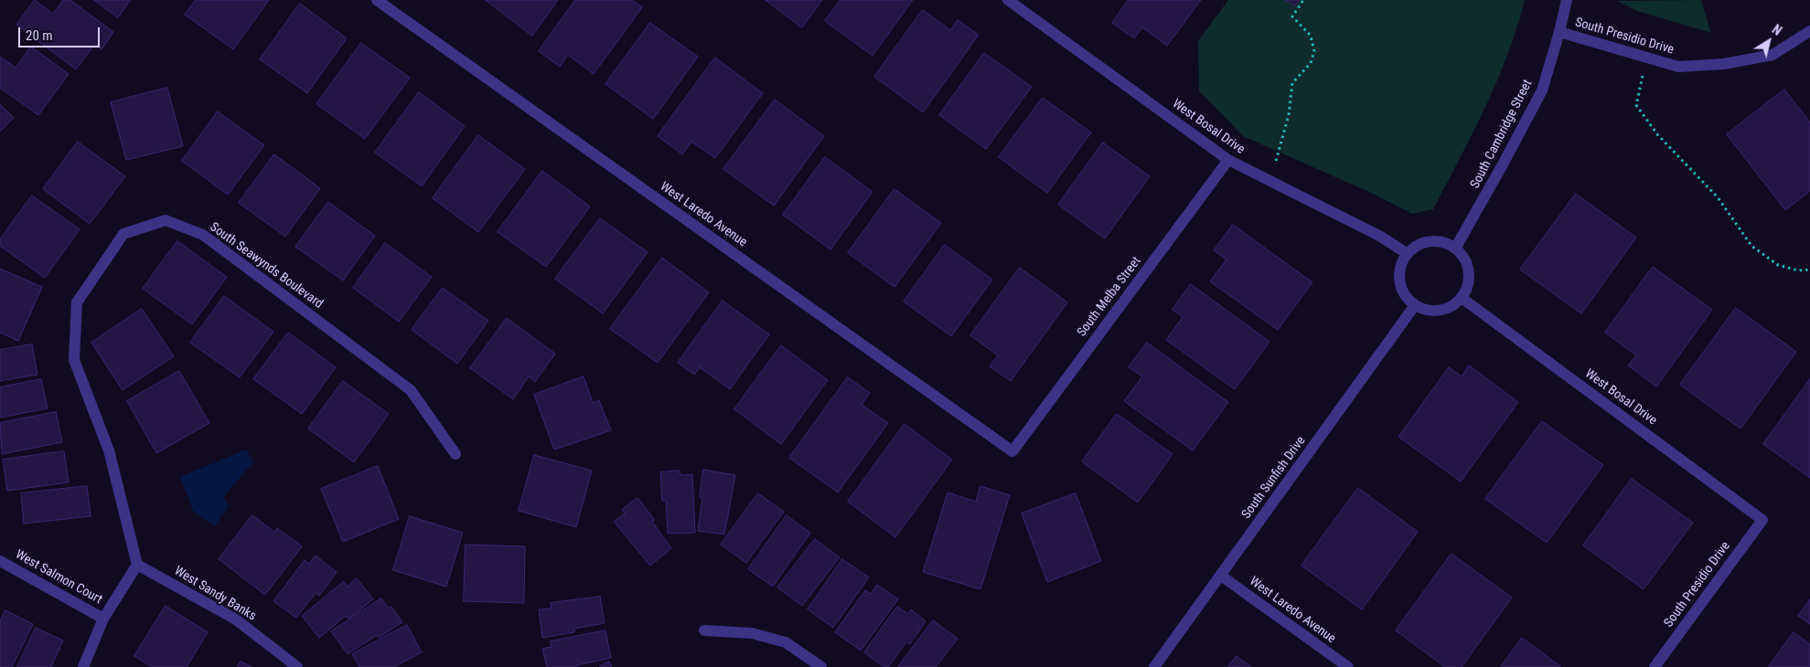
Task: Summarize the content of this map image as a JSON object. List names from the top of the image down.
{
  "streets": {
    "street": [
      "South Presidio Drive",
      "West Bosal Drive",
      "South Cambridge Street",
      "West Laredo Avenue",
      "South Seawynds Boulevard",
      "South Melba Street",
      "South Sunfish Drive",
      "West Salmon Court",
      "West Sandy Banks"
    ]
  },
  "crossings": [
    ["South Presidio Drive", "West Bosal Drive"],
    ["South Presidio Drive", "South Cambridge Street"],
    ["West Bosal Drive", "South Cambridge Street"],
    ["West Bosal Drive", "South Melba Street"],
    ["West Bosal Drive", "South Sunfish Drive"],
    ["South Cambridge Street", "South Sunfish Drive"],
    ["West Laredo Avenue", "South Melba Street"],
    ["West Laredo Avenue", "South Sunfish Drive"],
    ["South Seawynds Boulevard", "West Sandy Banks"]
  ],
  "scale_bar": "20 m",
  "north": "top right"
}
